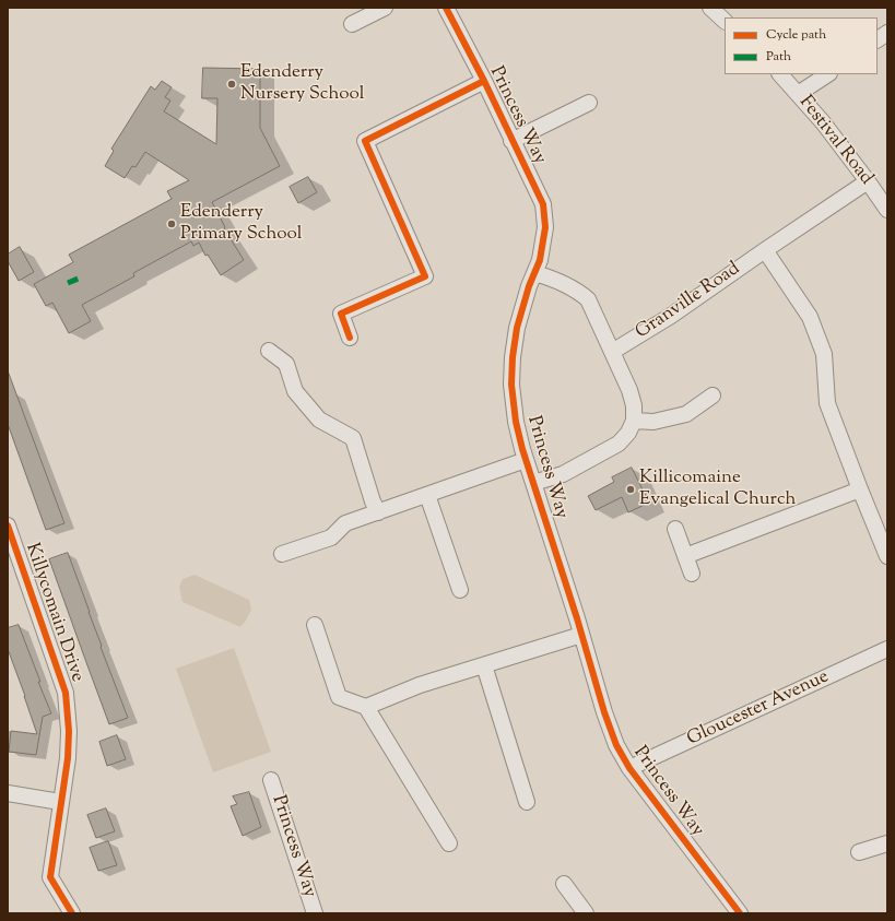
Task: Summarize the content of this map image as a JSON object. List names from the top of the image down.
{
  "streets": {
    "street": [
      "Princess Way",
      "Festival Road",
      "Granville Road",
      "Killycomain Drive",
      "Gloucester Avenue"
    ]
  },
  "crossings": [
    ["Princess Way", "Gloucester Avenue"],
    ["Festival Road", "Granville Road"]
  ],
  "places": ["Edenderry Nursery School", "Edenderry Primary School", "Killicomaine Evangelical Church"],
  "legend": ["Cycle path", "Path"]
}
